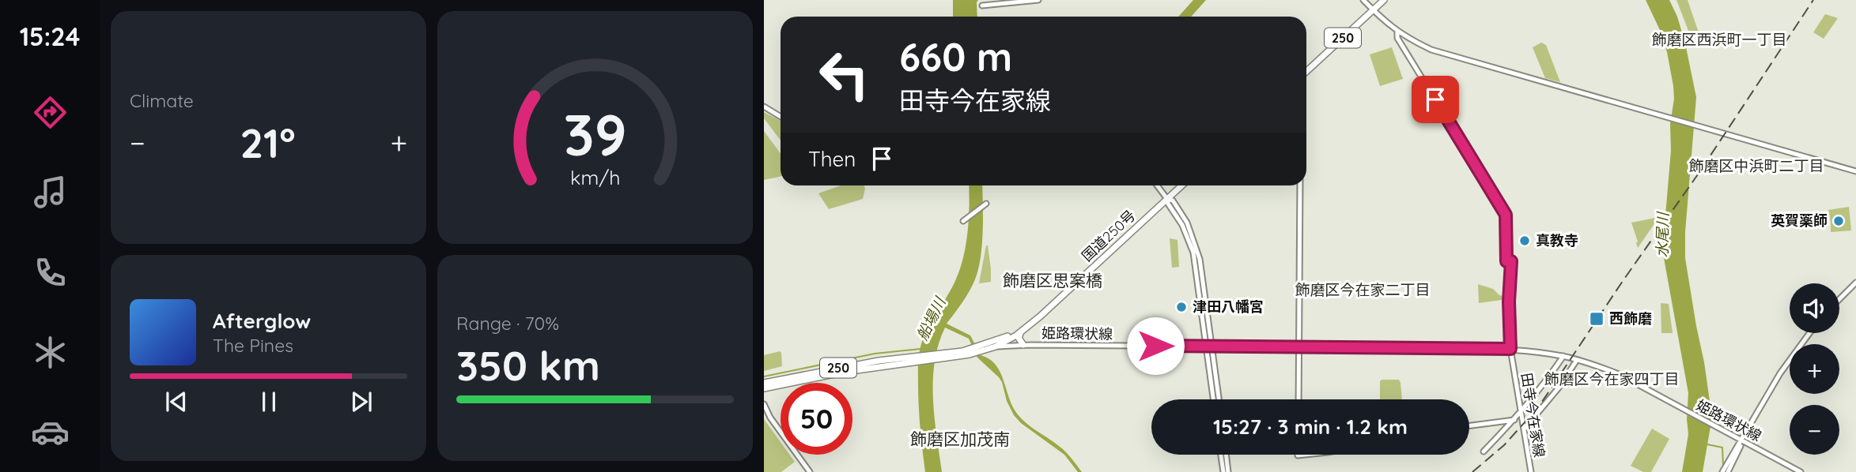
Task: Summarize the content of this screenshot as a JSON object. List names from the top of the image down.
{
  "streets": {
    "highway": ["250", "国道250号"],
    "street": ["姫路環状線", "田寺今在家線"]
  },
  "crossings": [
    ["250", "田寺今在家線"],
    ["国道250号", "姫路環状線"],
    ["姫路環状線", "田寺今在家線"]
  ],
  "districts": [
    "飾磨区西浜町一丁目",
    "飾磨区中浜町二丁目",
    "飾磨区思案橋",
    "飾磨区今在家二丁目",
    "飾磨区今在家四丁目",
    "飾磨区加茂南"
  ],
  "water": ["水尾川", "船場川"],
  "places": {
    "other": ["英賀薬師", "真教寺", "津田八幡宮"],
    "transit": ["西飾磨"]
  },
  "page": {
    "tabs": "15:24",
    "tile": [
      "Climate",
      ["Range · 70%", "350 km"]
    ],
    "turn": ["660 m", "田寺今在家線"],
    "heat": ["−", "21°", "+"],
    "then": "Then",
    "map_buttons": ["+", "−"],
    "song": ["Afterglow", "The Pines"],
    "limit": "50",
    "trip": "15:27 · 3 min · 1.2 km",
    "gauge": ["39", "km/h"]
  }
}
